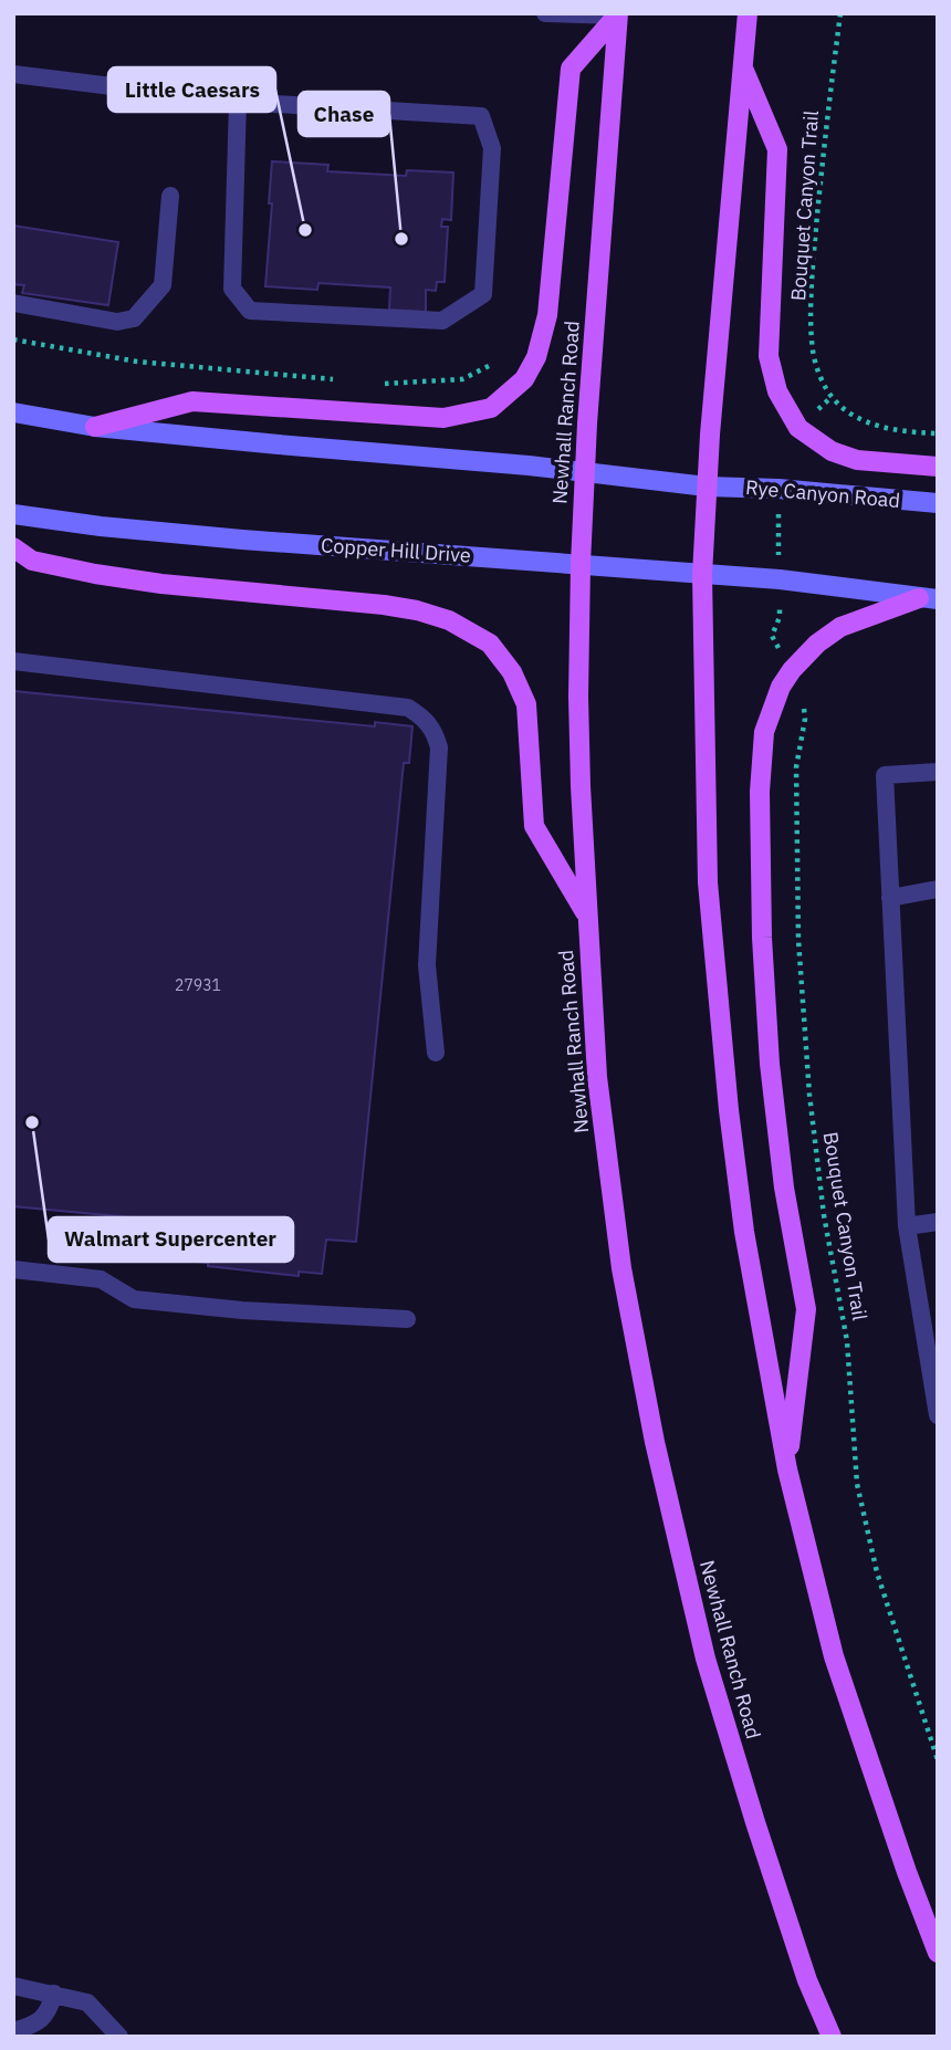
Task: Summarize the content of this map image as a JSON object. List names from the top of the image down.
{
  "streets": {
    "main road": ["Newhall Ranch Road", "Rye Canyon Road", "Copper Hill Drive"],
    "path": ["Bouquet Canyon Trail"]
  },
  "crossings": [
    ["Newhall Ranch Road", "Copper Hill Drive"]
  ],
  "places": ["Little Caesars", "Chase", "Walmart Supercenter"],
  "house_numbers": ["27931"]
}
